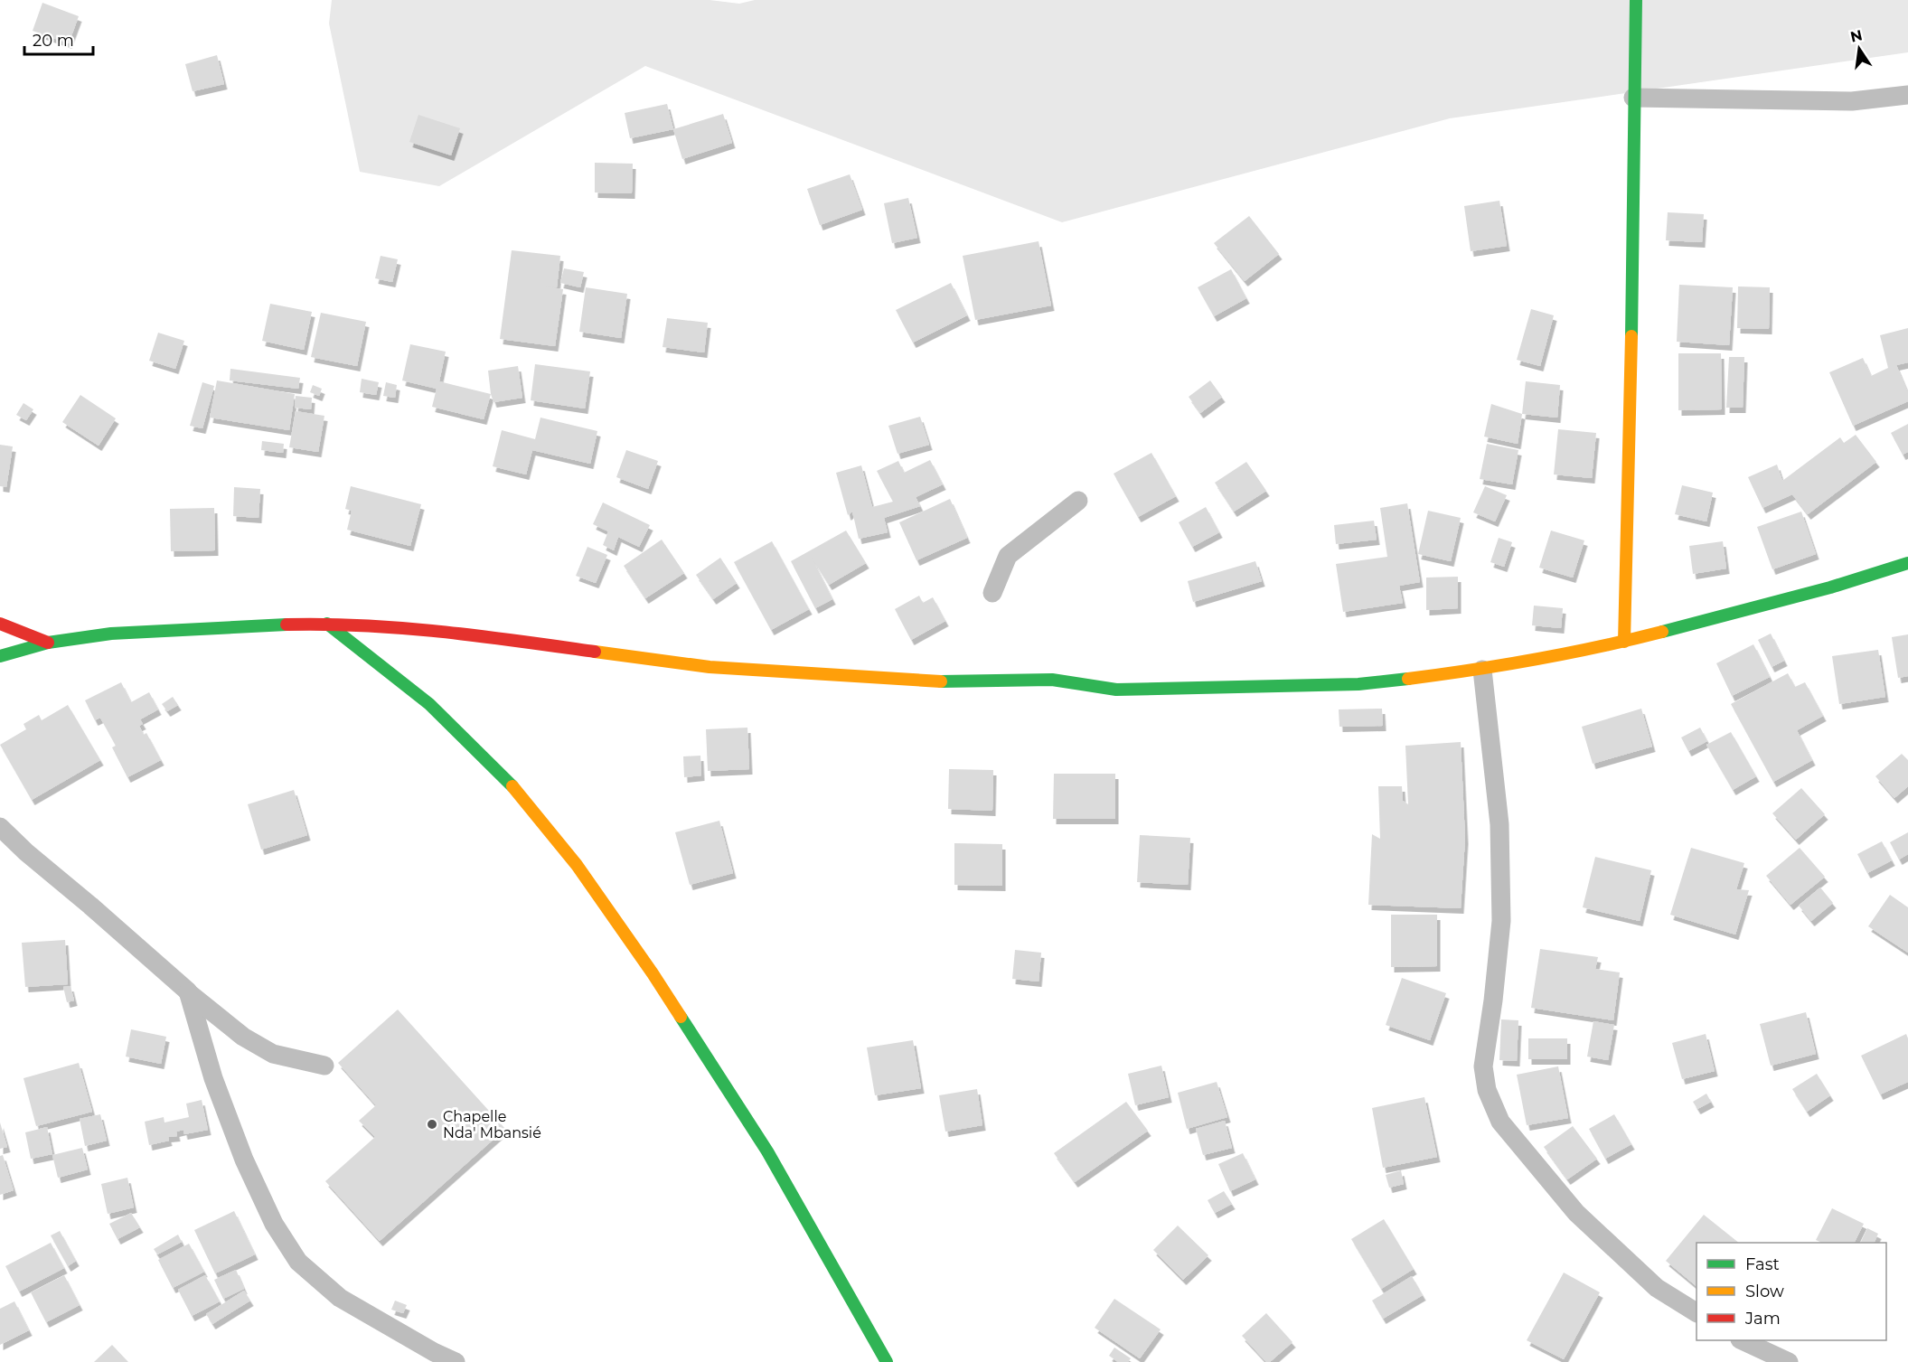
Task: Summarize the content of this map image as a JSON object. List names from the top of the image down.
{
  "places": ["Chapelle Nda' Mbansié"],
  "legend": ["Fast", "Slow", "Jam"],
  "scale_bar": "20 m",
  "north": "top"
}
